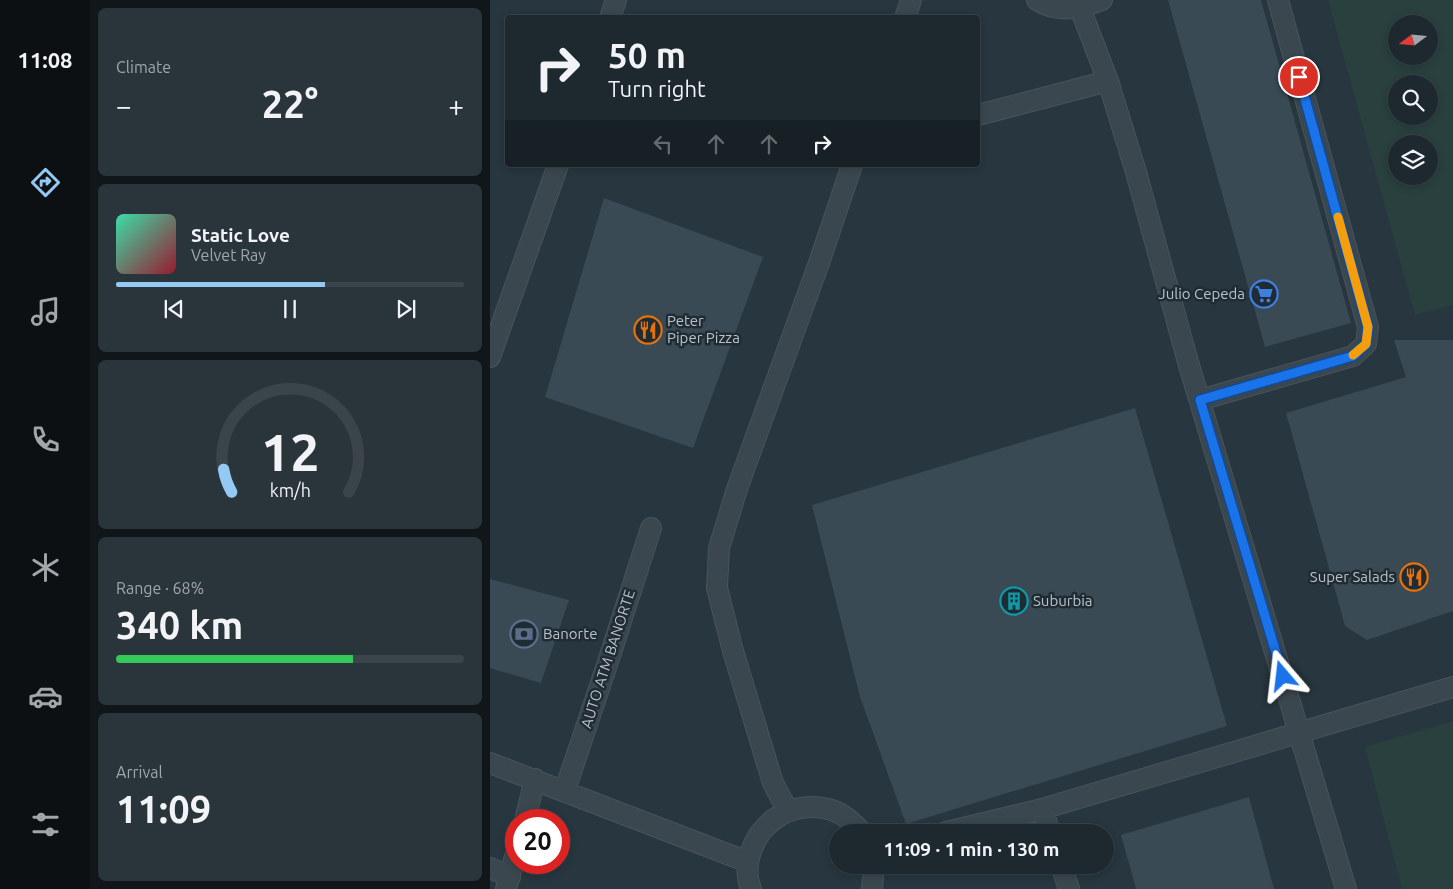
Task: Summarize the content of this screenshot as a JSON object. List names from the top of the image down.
{
  "streets": {
    "lane": ["AUTO ATM BANORTE"]
  },
  "places": {
    "supermarket": ["Julio Cepeda"],
    "restaurant": ["Peter Piper Pizza", "Super Salads"],
    "building": ["Suburbia"],
    "bank": ["Banorte"]
  },
  "north": "left",
  "page": {
    "tabs": "11:08",
    "tile": [
      "Climate",
      ["Range · 68%", "340 km"],
      ["Arrival", "11:09"]
    ],
    "turn": ["50 m", "Turn right"],
    "heat": ["−", "22°", "+"],
    "song": ["Static Love", "Velvet Ray"],
    "limit": "20",
    "trip": "11:09 · 1 min · 130 m",
    "gauge": ["12", "km/h"]
  }
}
